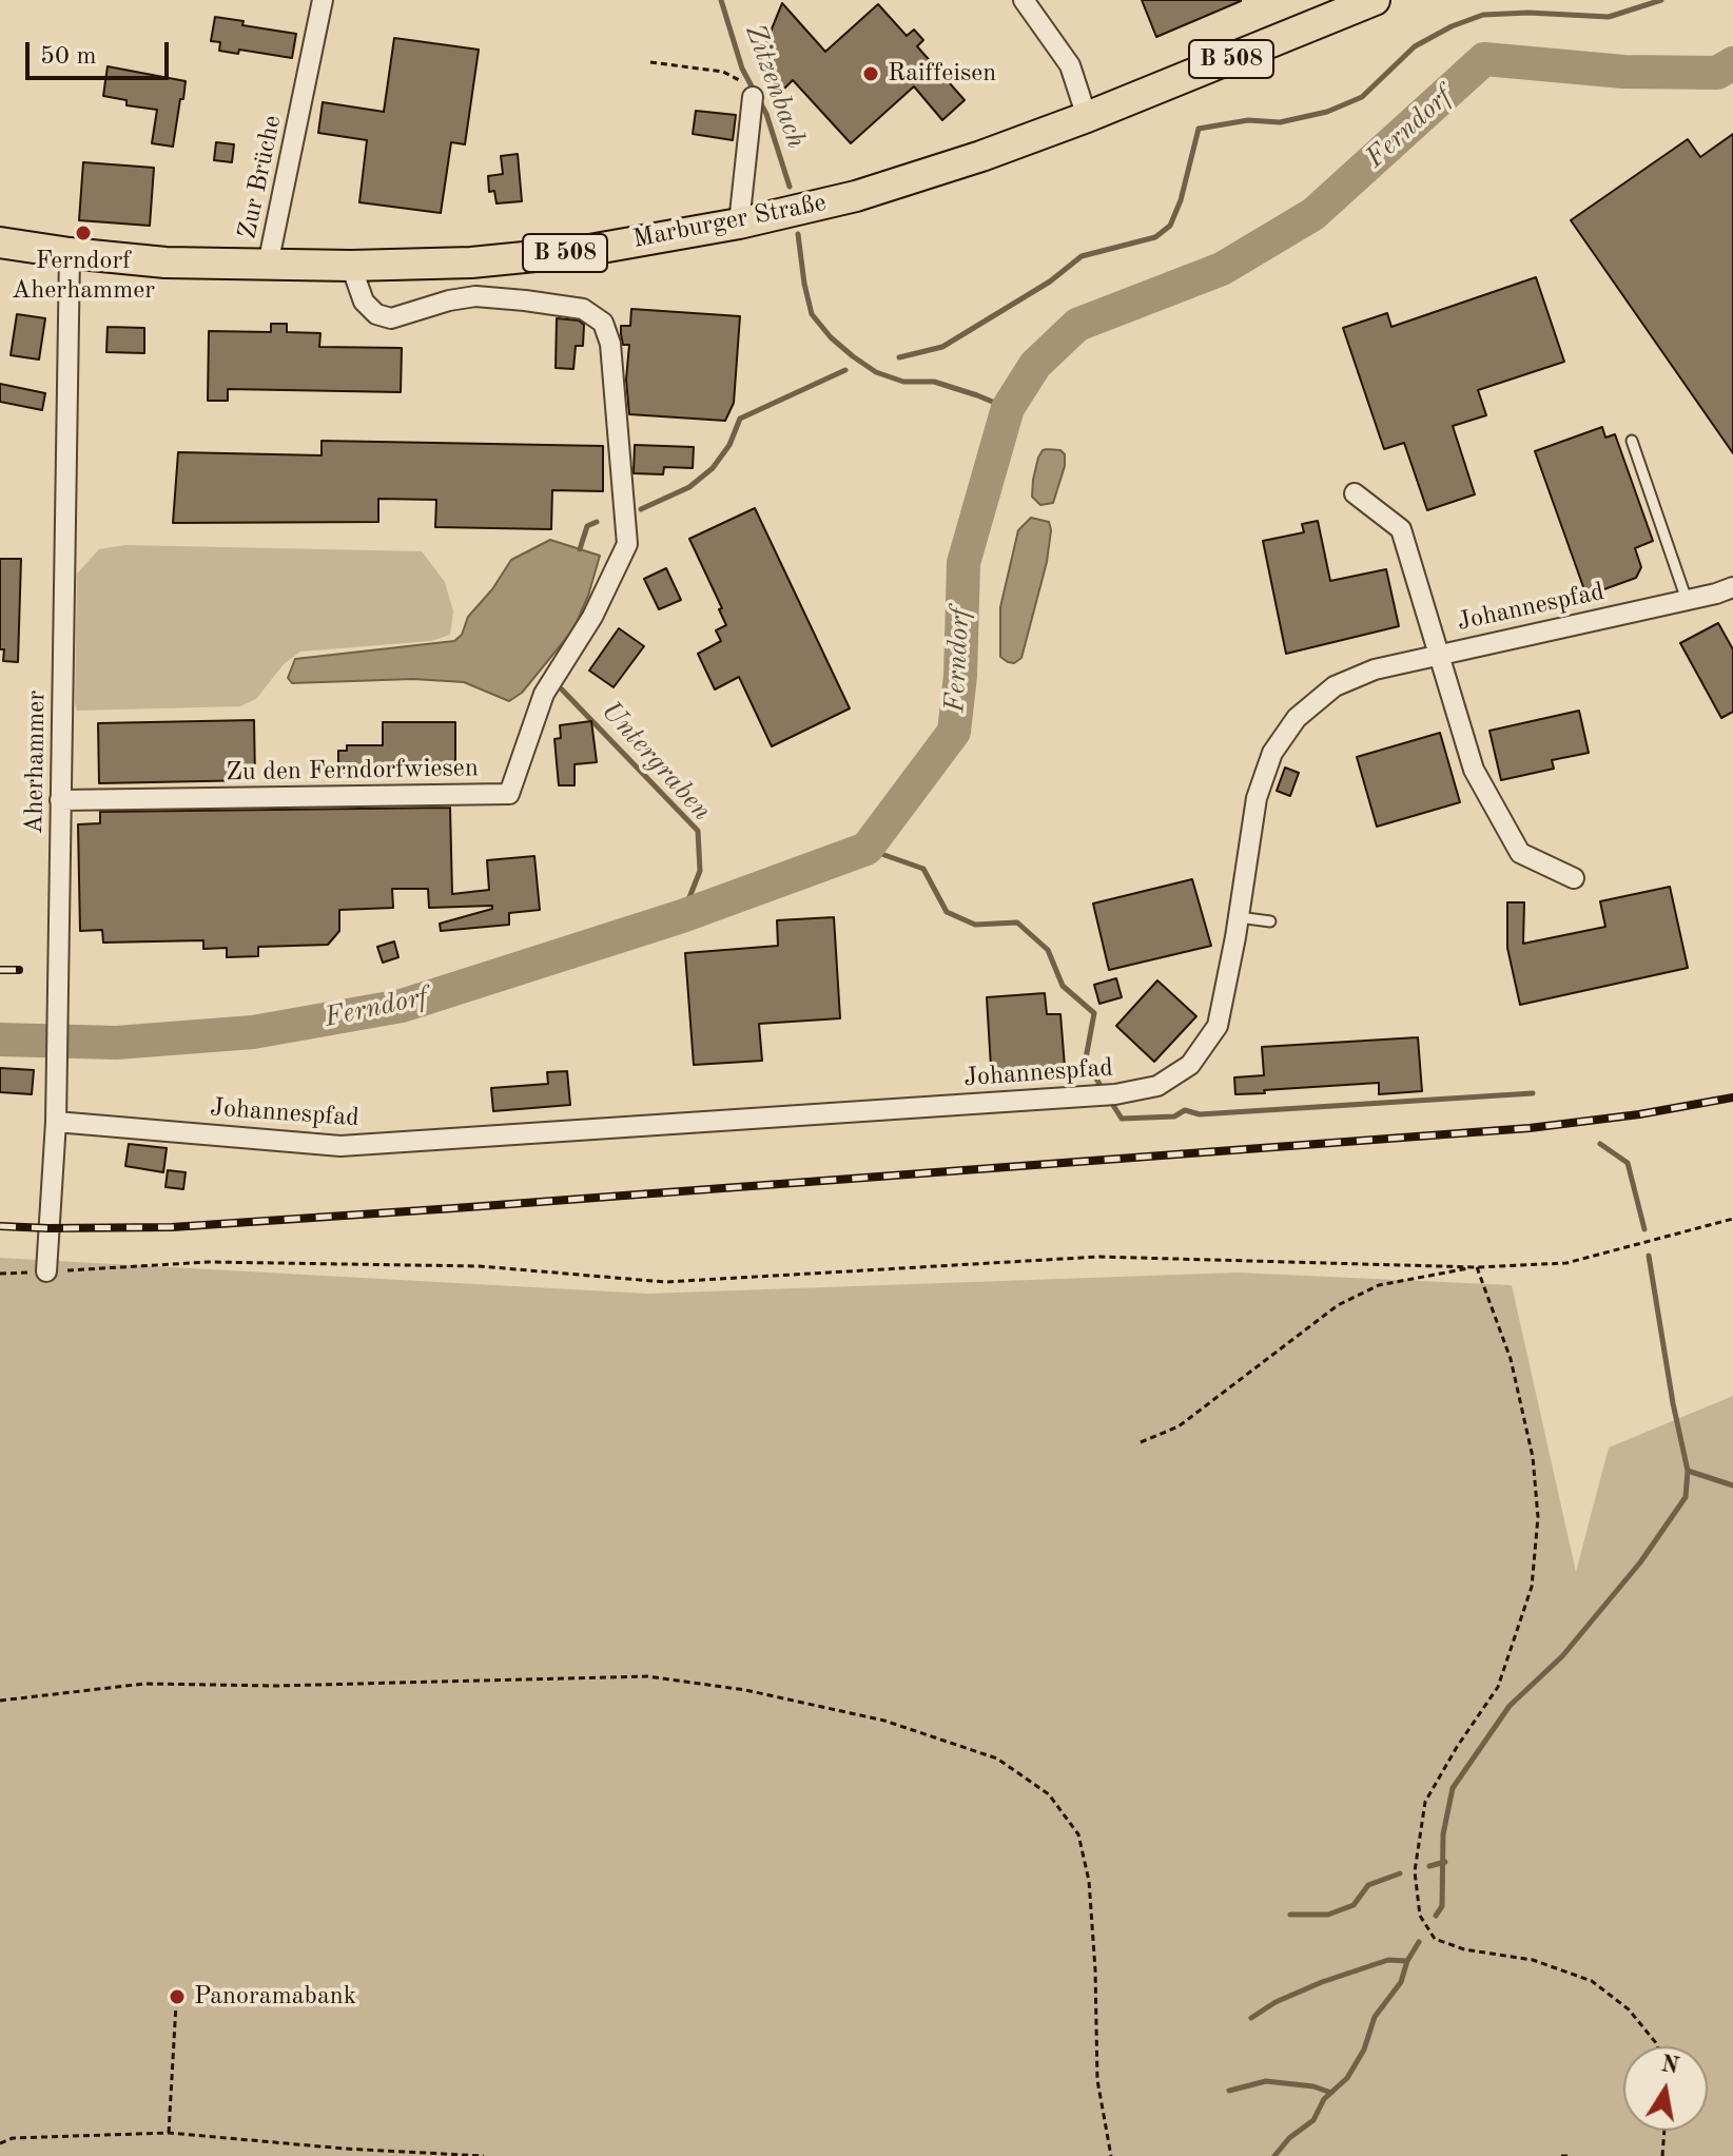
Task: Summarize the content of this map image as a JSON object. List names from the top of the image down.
{
  "streets": {
    "main road": ["B 508", "Marburger Straße"],
    "street": [
      "Zur Brüche",
      "Johannespfad",
      "Aherhammer",
      "Zu den Ferndorfwiesen"
    ]
  },
  "crossings": [
    ["Zur Brüche", "Marburger Straße"],
    ["Marburger Straße", "Aherhammer"],
    ["Marburger Straße", "Zu den Ferndorfwiesen"],
    ["Johannespfad", "Aherhammer"],
    ["Aherhammer", "Zu den Ferndorfwiesen"]
  ],
  "water": ["Zitzenbach", "Ferndorf", "Untergraben"],
  "places": ["Raiffeisen", "Ferndorf Aherhammer", "Panoramabank"],
  "scale_bar": "50 m",
  "north": "top"
}
